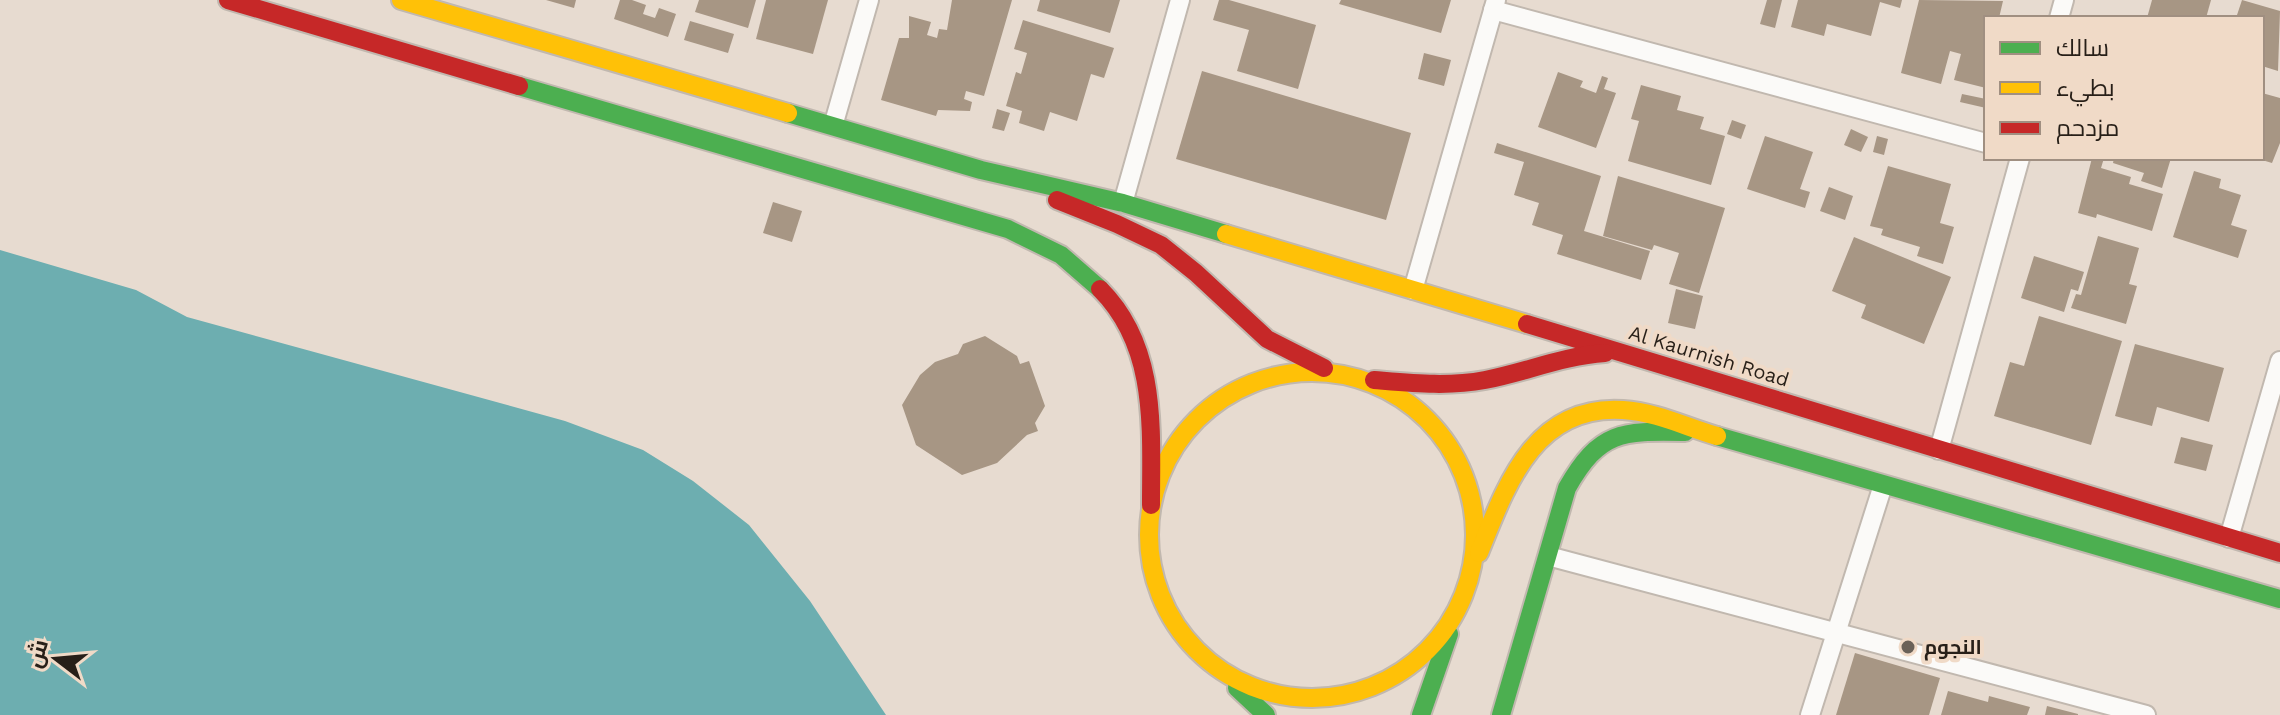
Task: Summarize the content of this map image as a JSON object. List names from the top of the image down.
{
  "streets": {
    "street": ["Al Kaurnish Road"]
  },
  "places": ["النجوم"],
  "legend": ["سالك", "بطيء", "مزدحم"],
  "north": "left"
}
